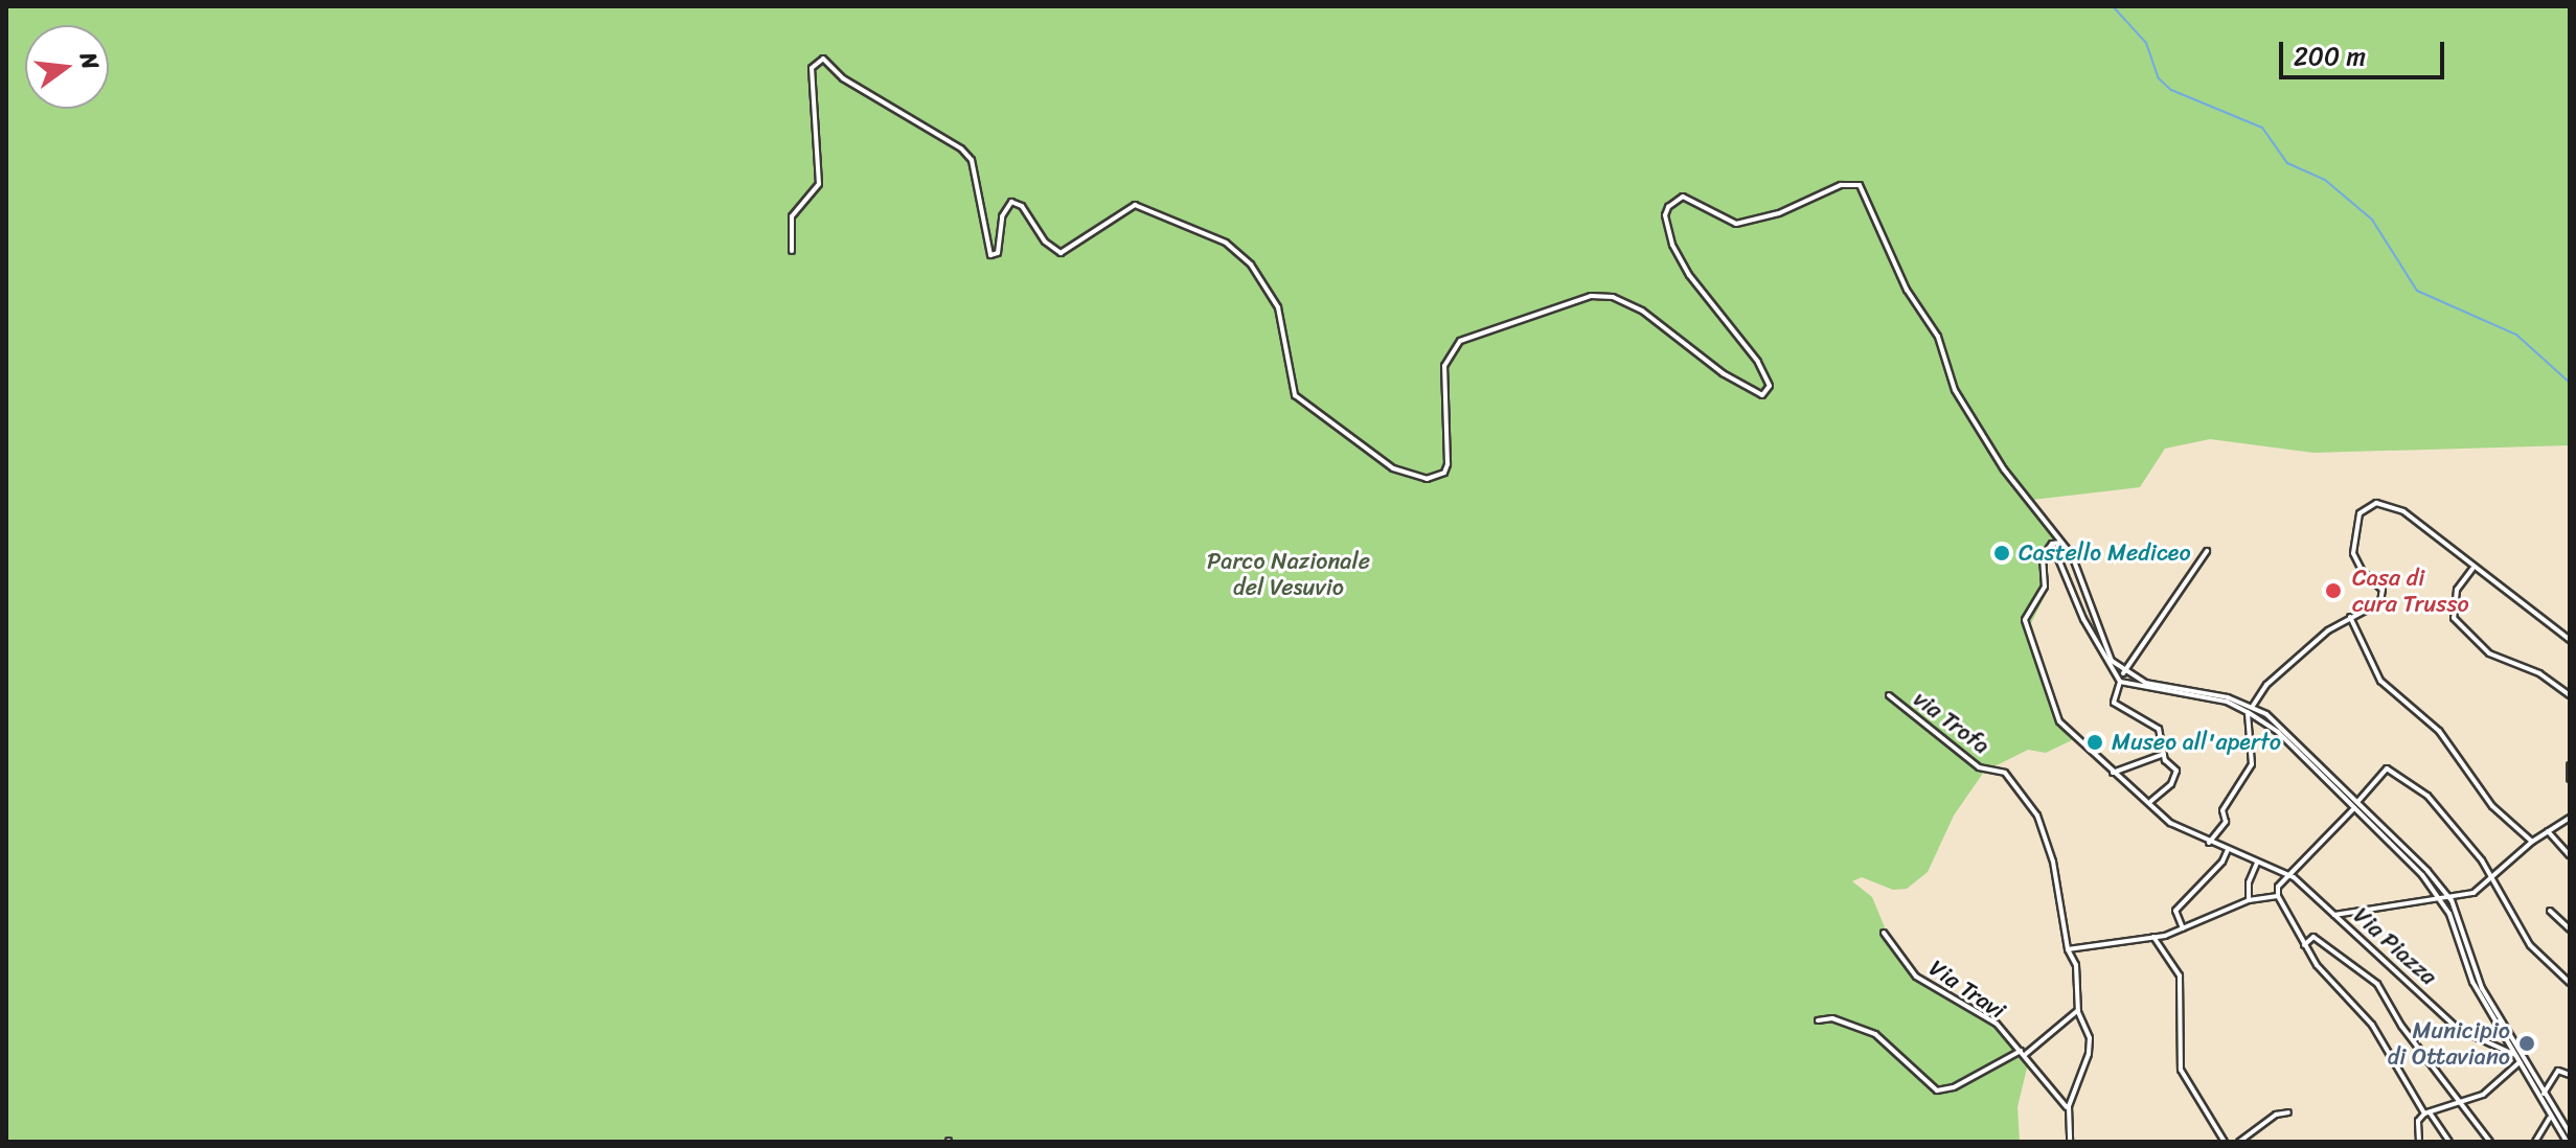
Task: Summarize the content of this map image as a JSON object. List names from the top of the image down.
{
  "streets": {
    "street": ["via Trofa", "Via Piazza", "Via Travi"]
  },
  "crossings": [
    ["via Trofa", "Via Travi"]
  ],
  "parks": ["Parco Nazionale del Vesuvio"],
  "places": [
    "Castello Mediceo",
    "Casa di cura Trusso",
    "Museo all'aperto",
    "Municipio di Ottaviano"
  ],
  "scale_bar": "200 m",
  "north": "right"
}
